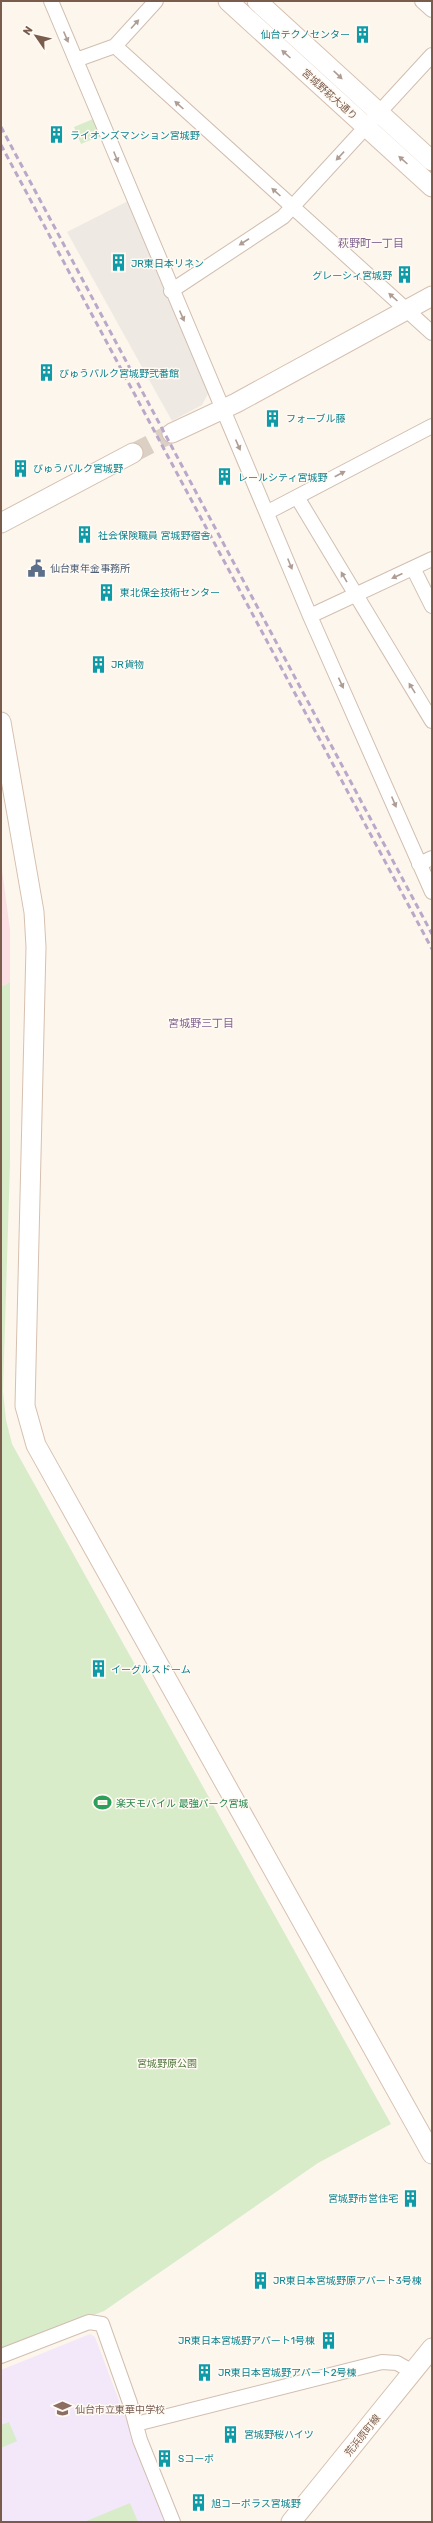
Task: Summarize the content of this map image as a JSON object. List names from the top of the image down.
{
  "streets": {
    "street": ["宮城野萩大通り", "荒浜原町線"]
  },
  "districts": ["萩野町一丁目", "宮城野三丁目"],
  "parks": ["宮城野原公園"],
  "places": {
    "building": [
      "仙台テクノセンター",
      "ライオンズマンション宮城野",
      "JR東日本リネン",
      "グレーシィ宮城野",
      "びゅうパルク宮城野弐番館",
      "フォーブル藤",
      "びゅうパルク宮城野",
      "レールシティ宮城野",
      "社会保険職員 宮城野宿舎",
      "東北保全技術センター",
      "JR貨物",
      "イーグルスドーム",
      "宮城野市営住宅",
      "JR東日本宮城野原アパート3号棟",
      "JR東日本宮城野アパート1号棟",
      "JR東日本宮城野アパート2号棟",
      "宮城野桜ハイツ",
      "Sコーポ",
      "旭コーポラス宮城野"
    ],
    "public building": ["仙台東年金事務所"],
    "sports": ["楽天モバイル 最強パーク宮城"],
    "school or university": ["仙台市立東華中学校"]
  },
  "north": "top left"
}
